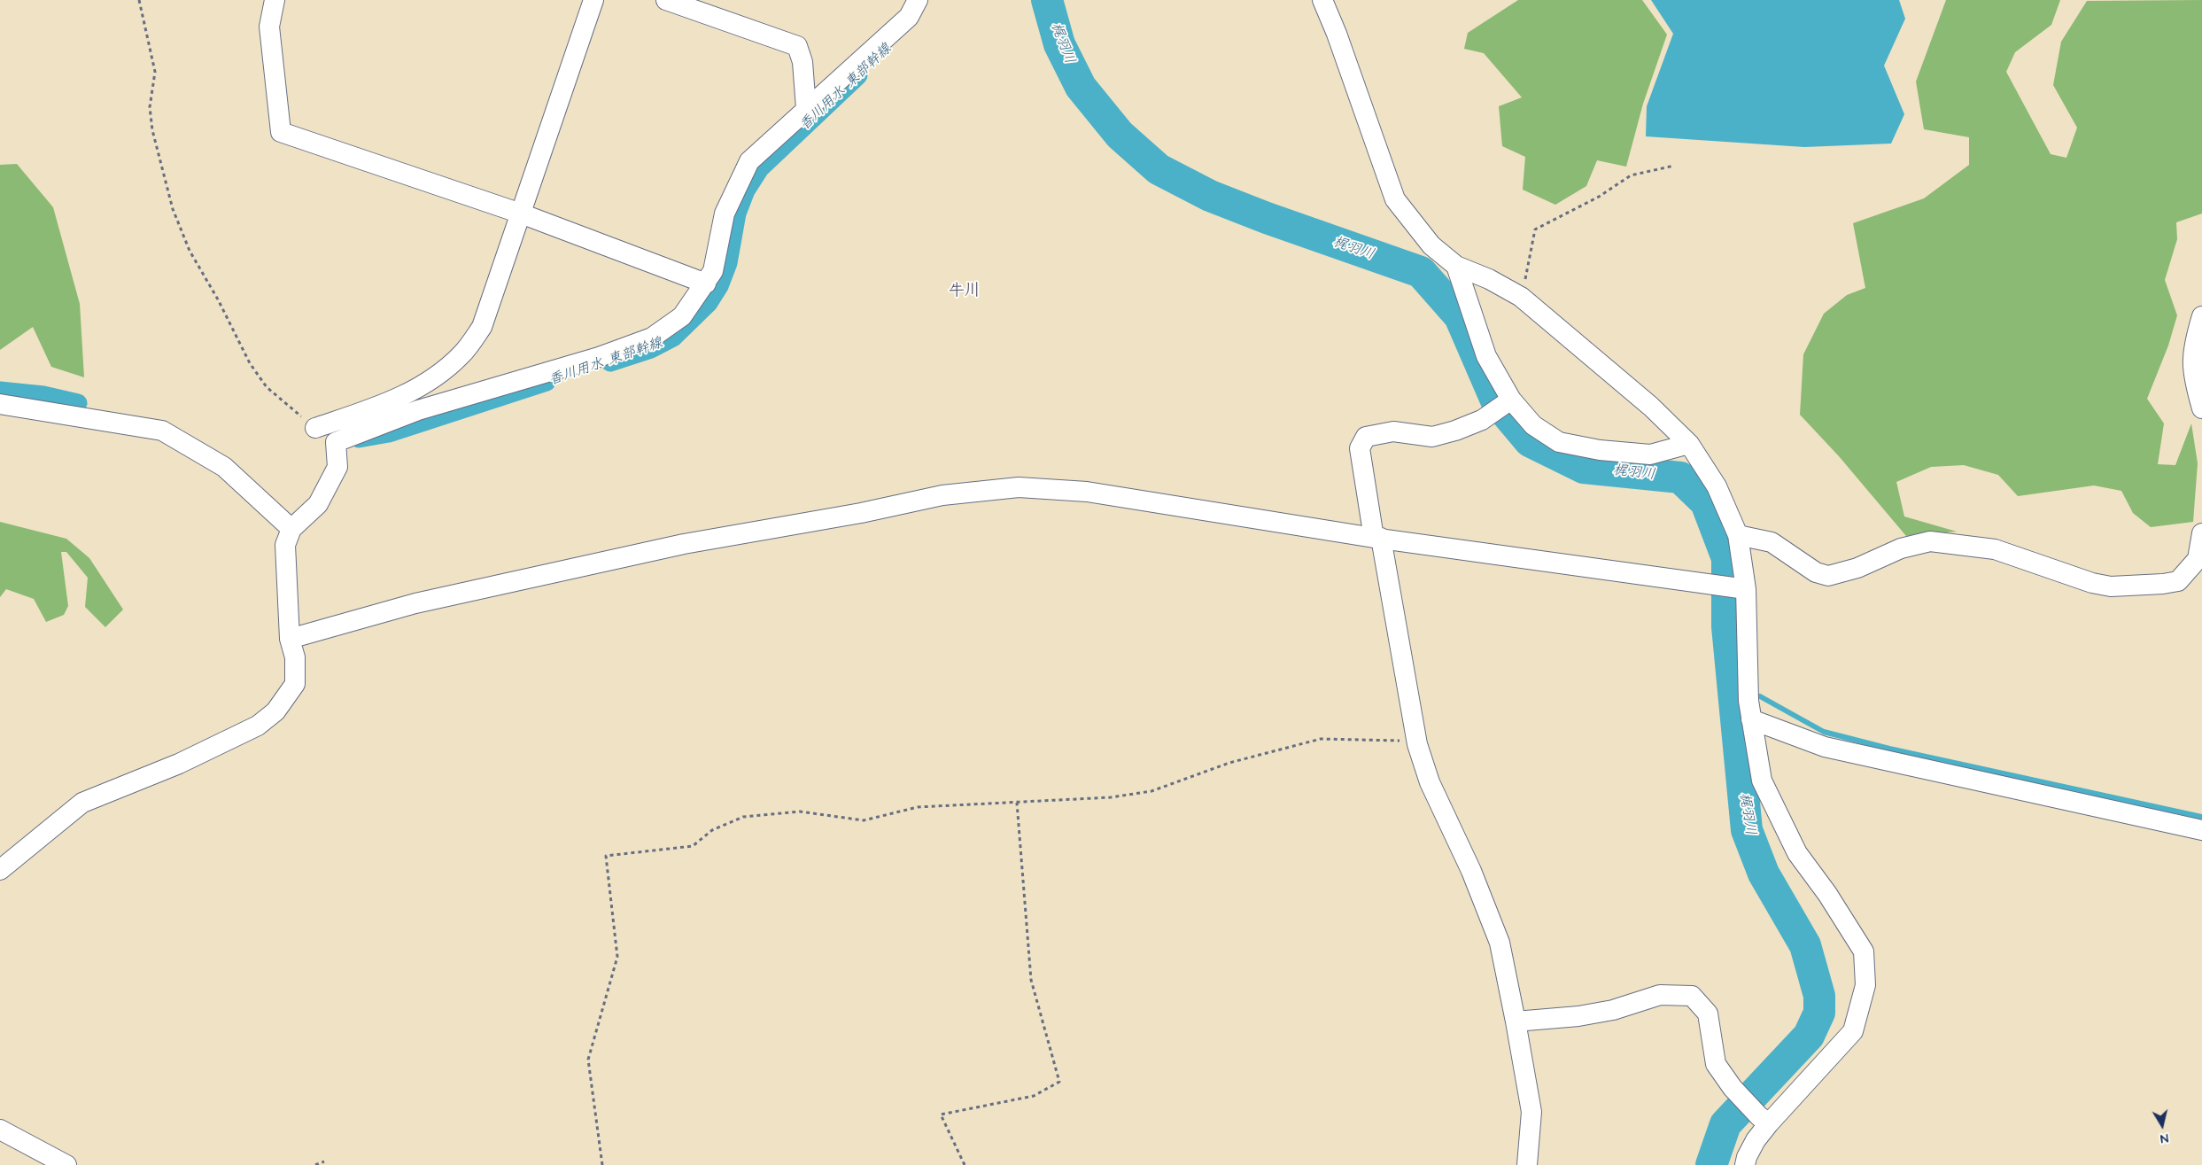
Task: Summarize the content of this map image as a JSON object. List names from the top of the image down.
{
  "districts": ["牛川"],
  "water": ["梶羽川", "香川用水 東部幹線"],
  "north": "bottom"
}
